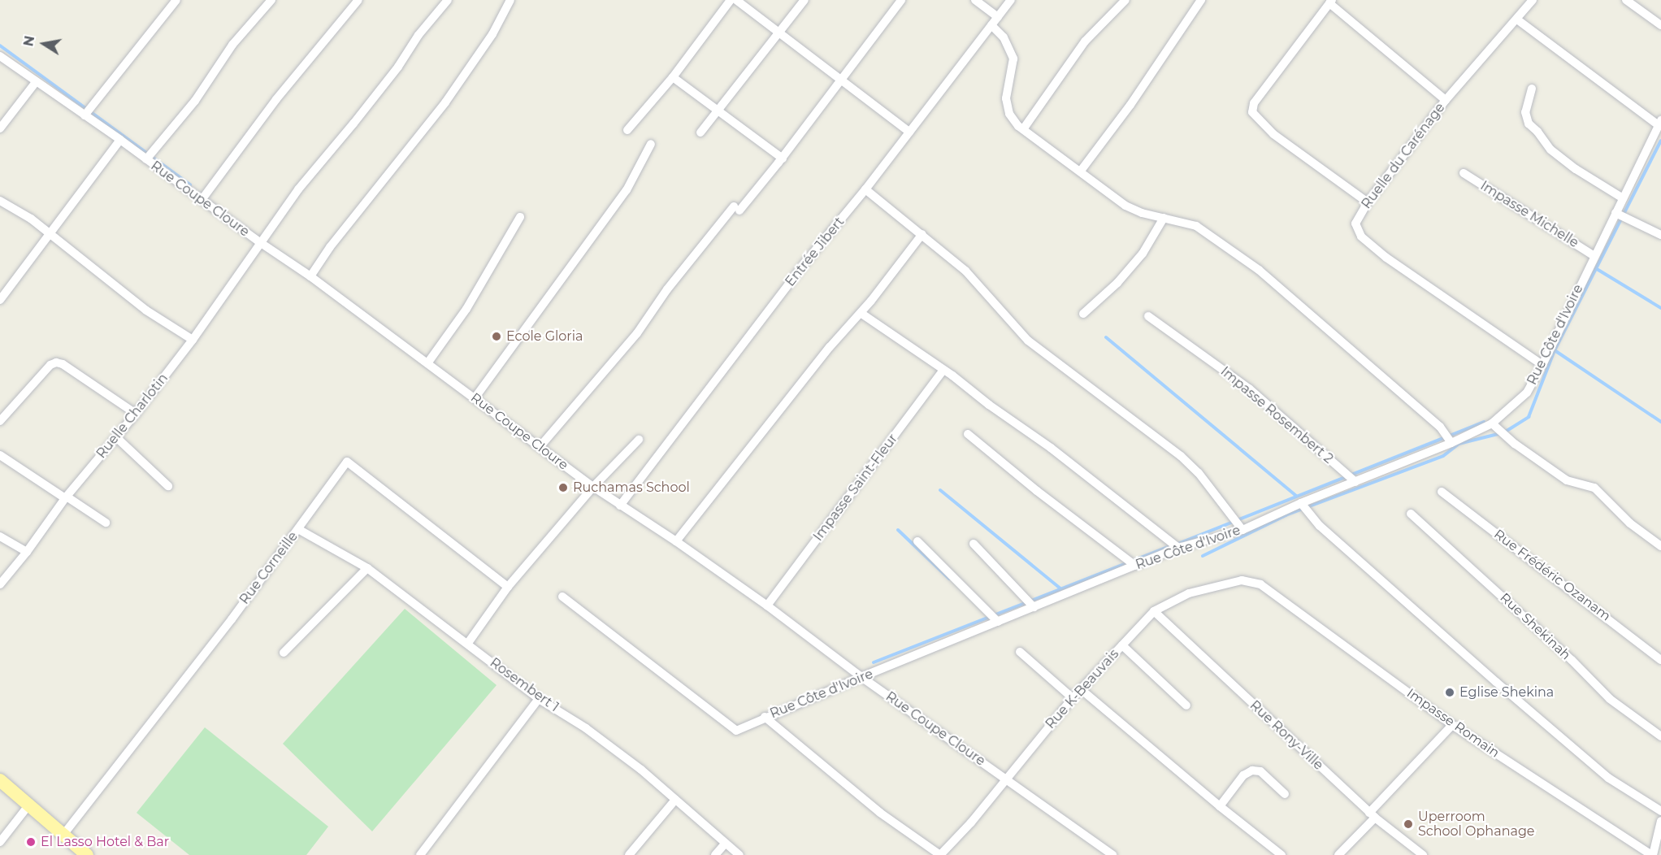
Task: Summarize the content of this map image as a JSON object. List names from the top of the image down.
{
  "streets": {
    "street": [
      "Ruelle du Carénage",
      "Rue Coupe Cloure",
      "Impasse Michelle",
      "Entrée Jibert",
      "Rue Côte d'Ivoire",
      "Impasse Rosembert 2",
      "Ruelle Charlotin",
      "Impasse Saint-Fleur",
      "Rue Corneille",
      "Rue Frédéric Ozanam",
      "Rue Shekinah",
      "Rosembert 1",
      "Rue K-Beauvais",
      "Impasse Romain",
      "Rue Rony-Ville"
    ]
  },
  "crossings": [
    ["Ruelle du Carénage", "Rue Côte d'Ivoire"],
    ["Rue Coupe Cloure", "Entrée Jibert"],
    ["Rue Coupe Cloure", "Rue Côte d'Ivoire"],
    ["Rue Coupe Cloure", "Ruelle Charlotin"],
    ["Rue Coupe Cloure", "Impasse Saint-Fleur"],
    ["Rue Coupe Cloure", "Rue K-Beauvais"],
    ["Impasse Michelle", "Rue Côte d'Ivoire"],
    ["Rue Côte d'Ivoire", "Impasse Rosembert 2"],
    ["Rue Corneille", "Rosembert 1"],
    ["Rue K-Beauvais", "Impasse Romain"],
    ["Rue K-Beauvais", "Rue Rony-Ville"]
  ],
  "places": [
    "Ecole Gloria",
    "Ruchamas School",
    "Eglise Shekina",
    "Uperroom School Ophanage",
    "El Lasso Hotel & Bar"
  ],
  "north": "left"
}
